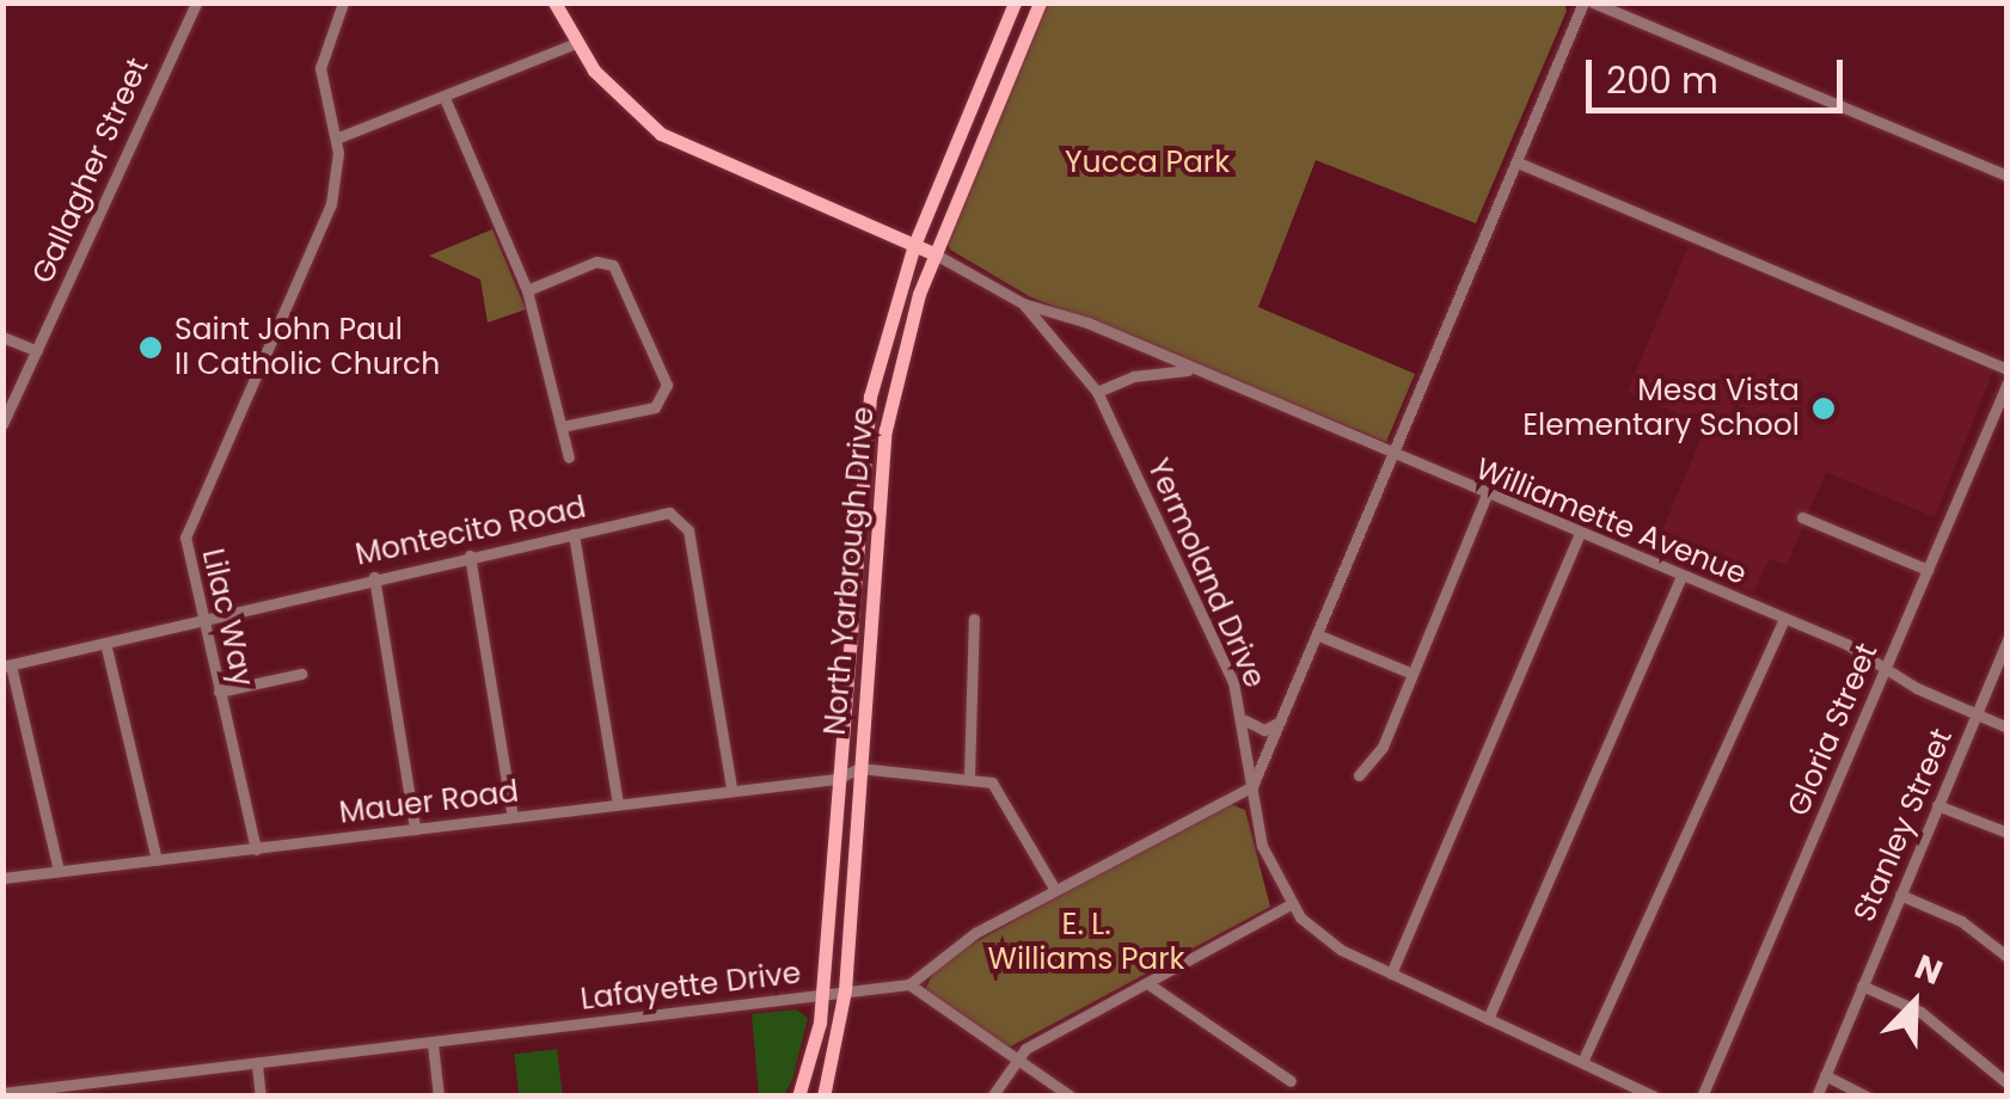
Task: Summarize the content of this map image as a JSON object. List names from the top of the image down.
{
  "streets": {
    "main road": ["North Yarbrough Drive"],
    "street": [
      "Gallagher Street",
      "Williamette Avenue",
      "Montecito Road",
      "Yermoland Drive",
      "Lilac Way",
      "Gloria Street",
      "Mauer Road",
      "Stanley Street",
      "Lafayette Drive"
    ]
  },
  "crossings": [
    ["Williamette Avenue", "North Yarbrough Drive"],
    ["Williamette Avenue", "Yermoland Drive"],
    ["Williamette Avenue", "Gloria Street"],
    ["Williamette Avenue", "Stanley Street"],
    ["Montecito Road", "Lilac Way"],
    ["Montecito Road", "Mauer Road"],
    ["North Yarbrough Drive", "Mauer Road"],
    ["North Yarbrough Drive", "Lafayette Drive"],
    ["Lilac Way", "Mauer Road"]
  ],
  "parks": ["Yucca Park", "E. L. Williams Park"],
  "places": ["Saint John Paul II Catholic Church", "Mesa Vista Elementary School"],
  "scale_bar": "200 m",
  "north": "top right"
}
